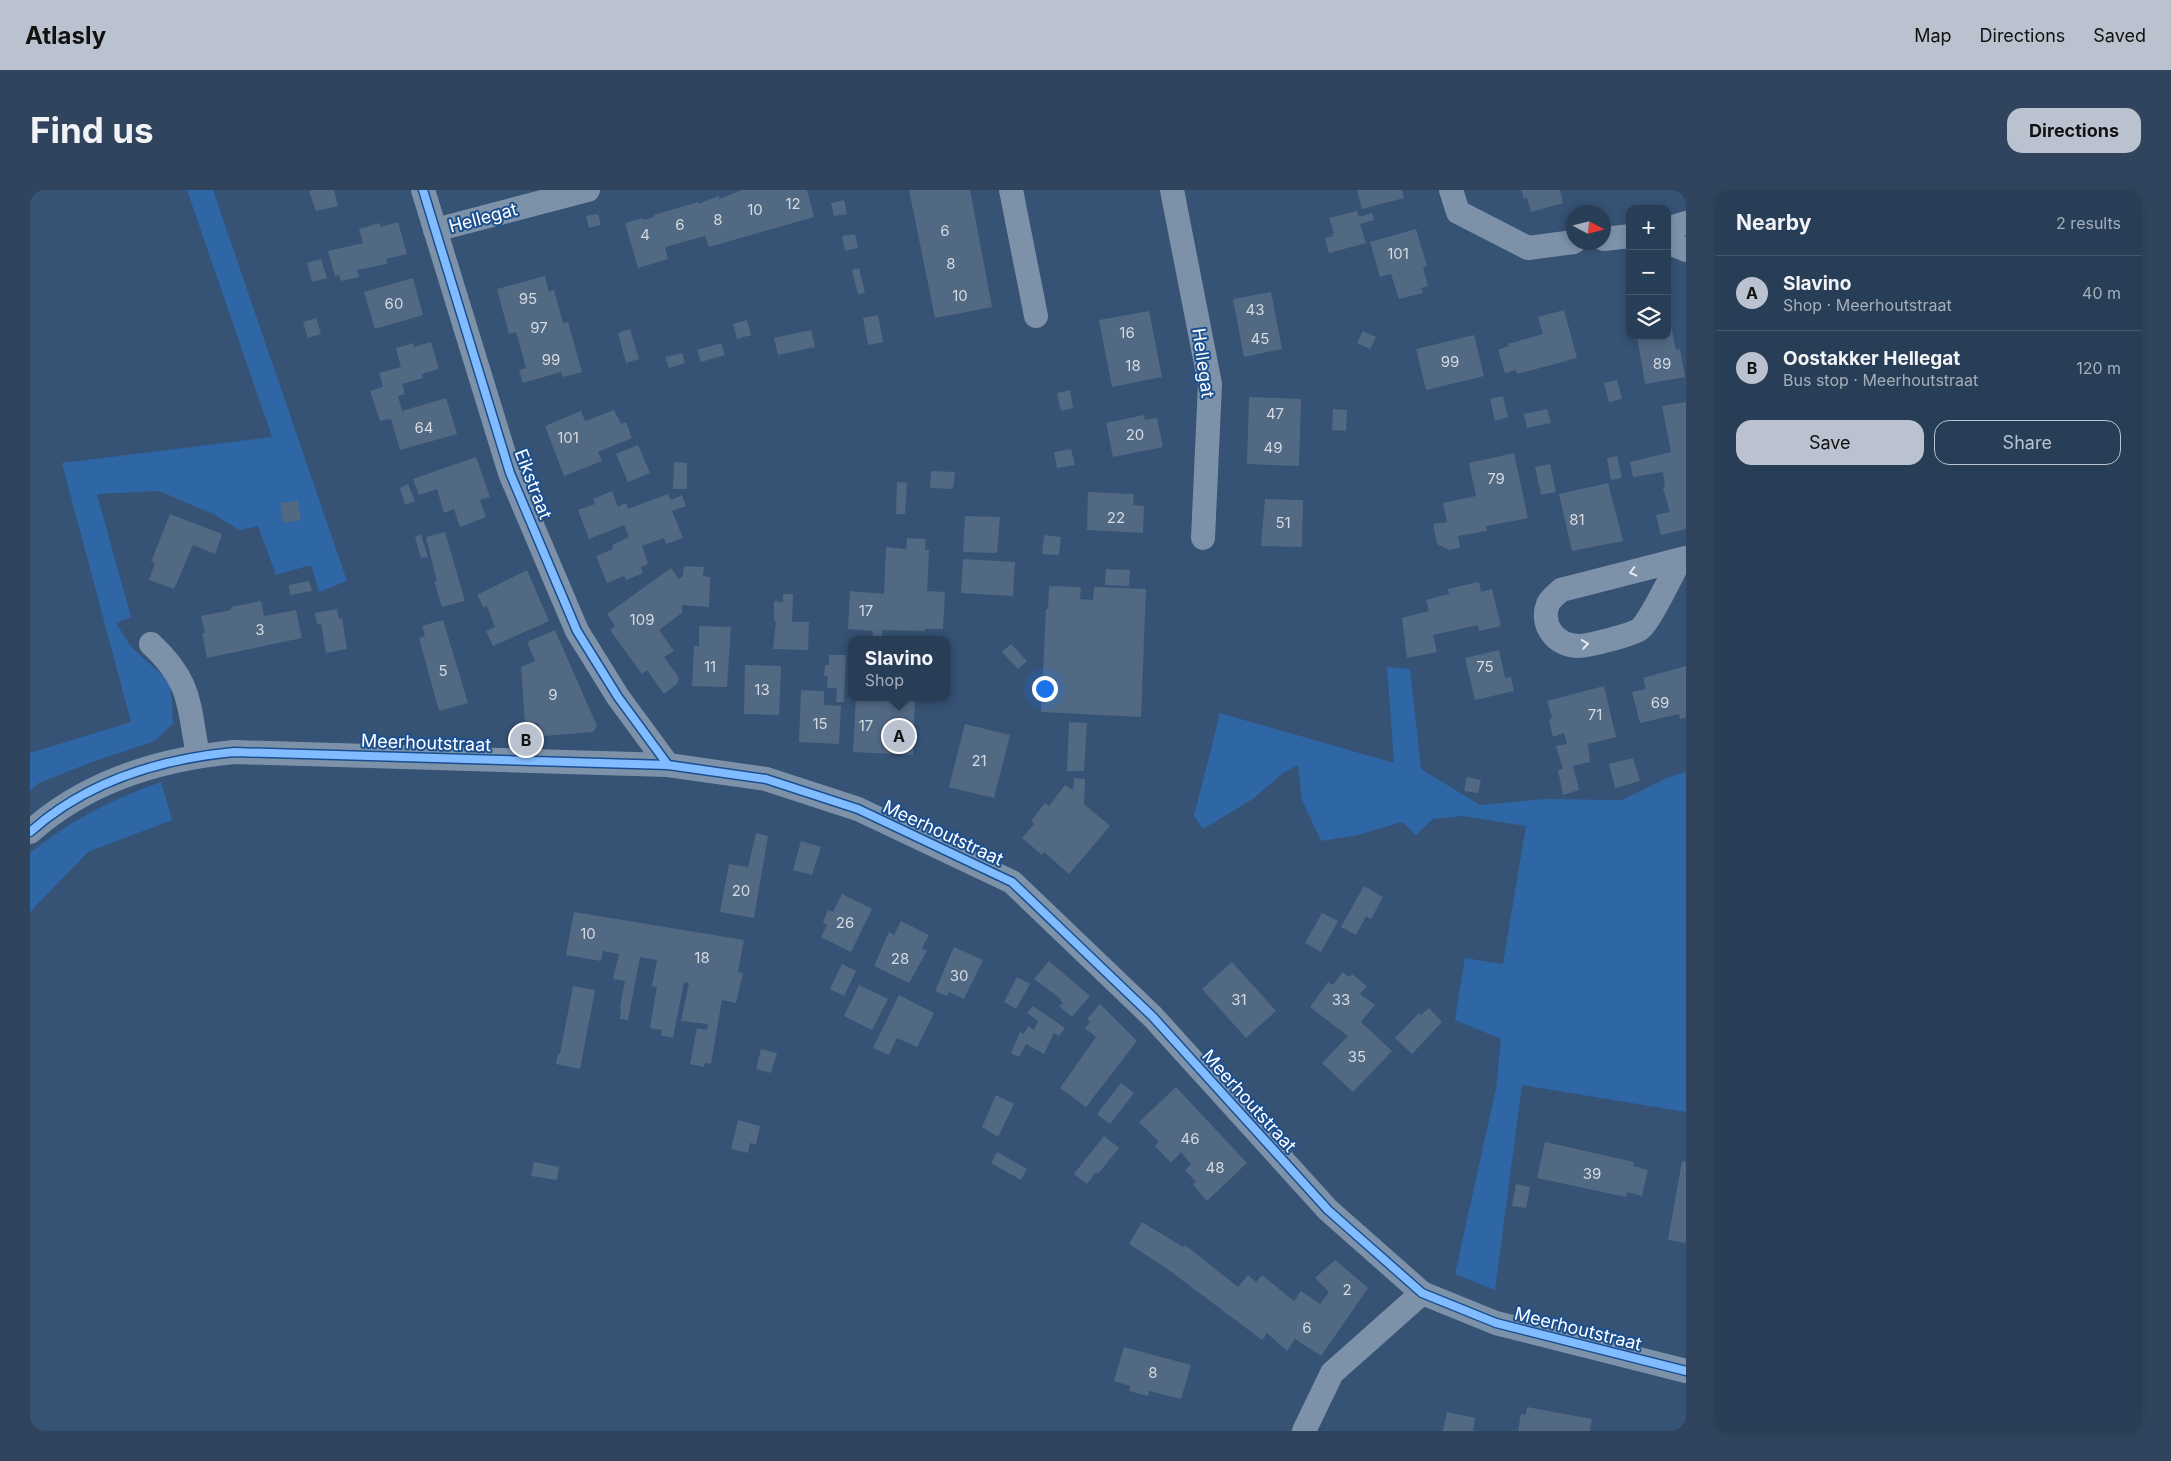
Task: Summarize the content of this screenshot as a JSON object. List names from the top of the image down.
{
  "streets": {
    "street": ["Hellegat", "Eikstraat", "Meerhoutstraat"]
  },
  "crossings": [
    ["Hellegat", "Eikstraat"],
    ["Eikstraat", "Meerhoutstraat"]
  ],
  "house_numbers": [
    "12",
    "10",
    "8",
    "6",
    "6",
    "4",
    "101",
    "8",
    "10",
    "95",
    "60",
    "43",
    "97",
    "16",
    "45",
    "99",
    "99",
    "89",
    "18",
    "47",
    "64",
    "20",
    "101",
    "49",
    "79",
    "22",
    "81",
    "51",
    "17",
    "109",
    "3",
    "11",
    "75",
    "5",
    "13",
    "9",
    "69",
    "71",
    "15",
    "17",
    "21",
    "20",
    "26",
    "10",
    "18",
    "28",
    "30",
    "31",
    "33",
    "35",
    "46",
    "48",
    "39",
    "2",
    "6",
    "8"
  ],
  "north": "right",
  "page": {
    "header": "Atlasly",
    "nav": ["Map", "Directions", "Saved"],
    "buttons": [
      "Directions",
      ["Save", "Share"]
    ],
    "title": "Find us",
    "heading": ["Nearby", "2 results"],
    "map_buttons": ["+", "−"],
    "list": [
      {
        "mark": "A",
        "name": "Slavino",
        "note": "Shop · Meerhoutstraat",
        "value": "40 m"
      },
      {
        "mark": "B",
        "name": "Oostakker Hellegat",
        "note": "Bus stop · Meerhoutstraat",
        "value": "120 m"
      }
    ],
    "popup": ["Slavino", "Shop"],
    "pins": ["A", "B"]
  }
}
